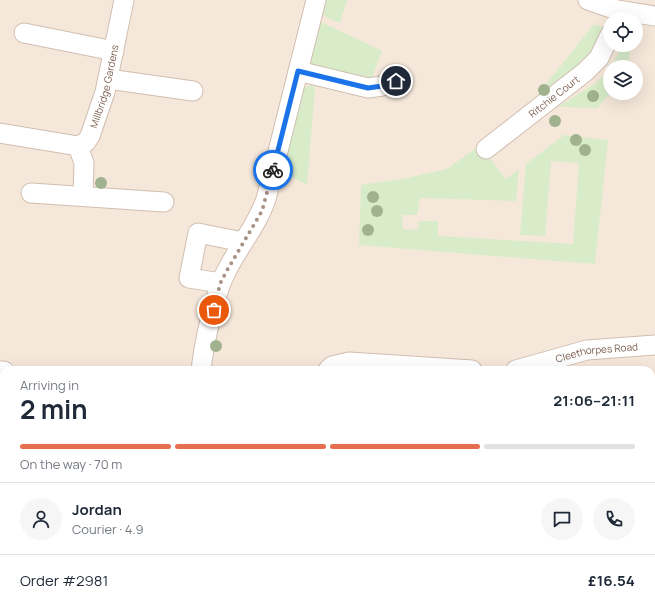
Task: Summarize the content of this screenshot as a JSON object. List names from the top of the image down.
{
  "streets": {
    "street": ["Millbridge Gardens", "Ritchie Court", "Cleethorpes Road"]
  },
  "page": {
    "heading": ["2 min", "Arriving in", "21:06–21:11"],
    "panel": [
      "Jordan",
      "Courier · 4.9",
      "Order #2981",
      "£16.54"
    ],
    "bar": "On the way · 70 m"
  }
}
